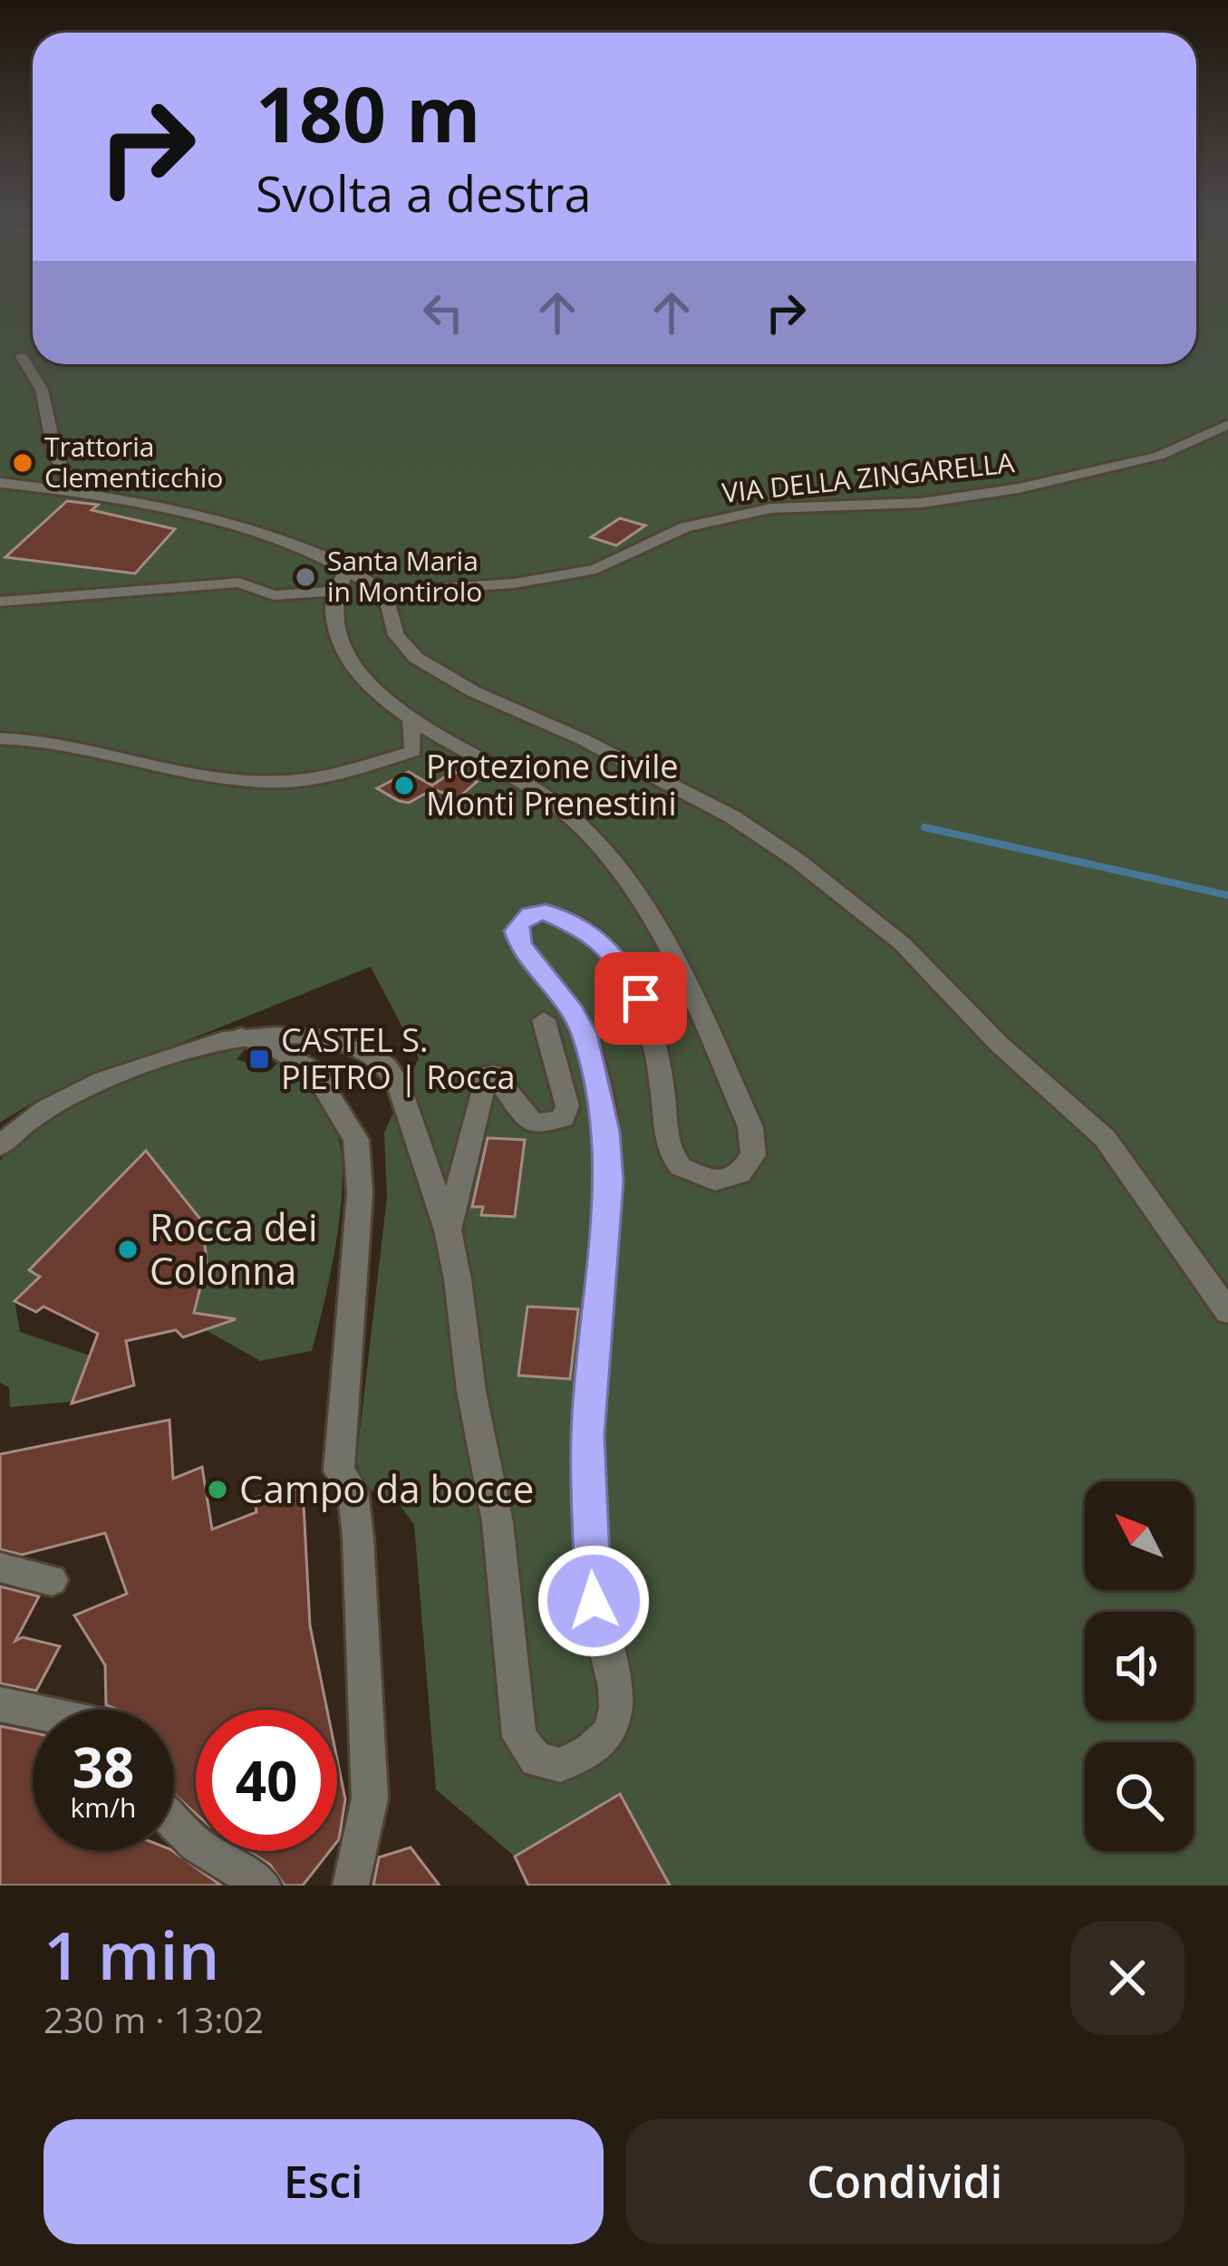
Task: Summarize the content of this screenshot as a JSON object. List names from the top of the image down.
{
  "streets": {
    "street": ["VIA DELLA ZINGARELLA"]
  },
  "places": {
    "other": [
      "Trattoria Clementicchio",
      "Santa Maria in Montirolo",
      "Protezione Civile Monti Prenestini",
      "Rocca dei Colonna",
      "Campo da bocce"
    ],
    "transit": ["CASTEL S. PIETRO | Rocca"]
  },
  "north": "top left",
  "page": {
    "turn": ["180 m", "Svolta a destra"],
    "speed": "38 km/h",
    "limit": "40",
    "heading": ["1 min", "230 m · 13:02"],
    "buttons": ["Esci", "Condividi"]
  }
}
